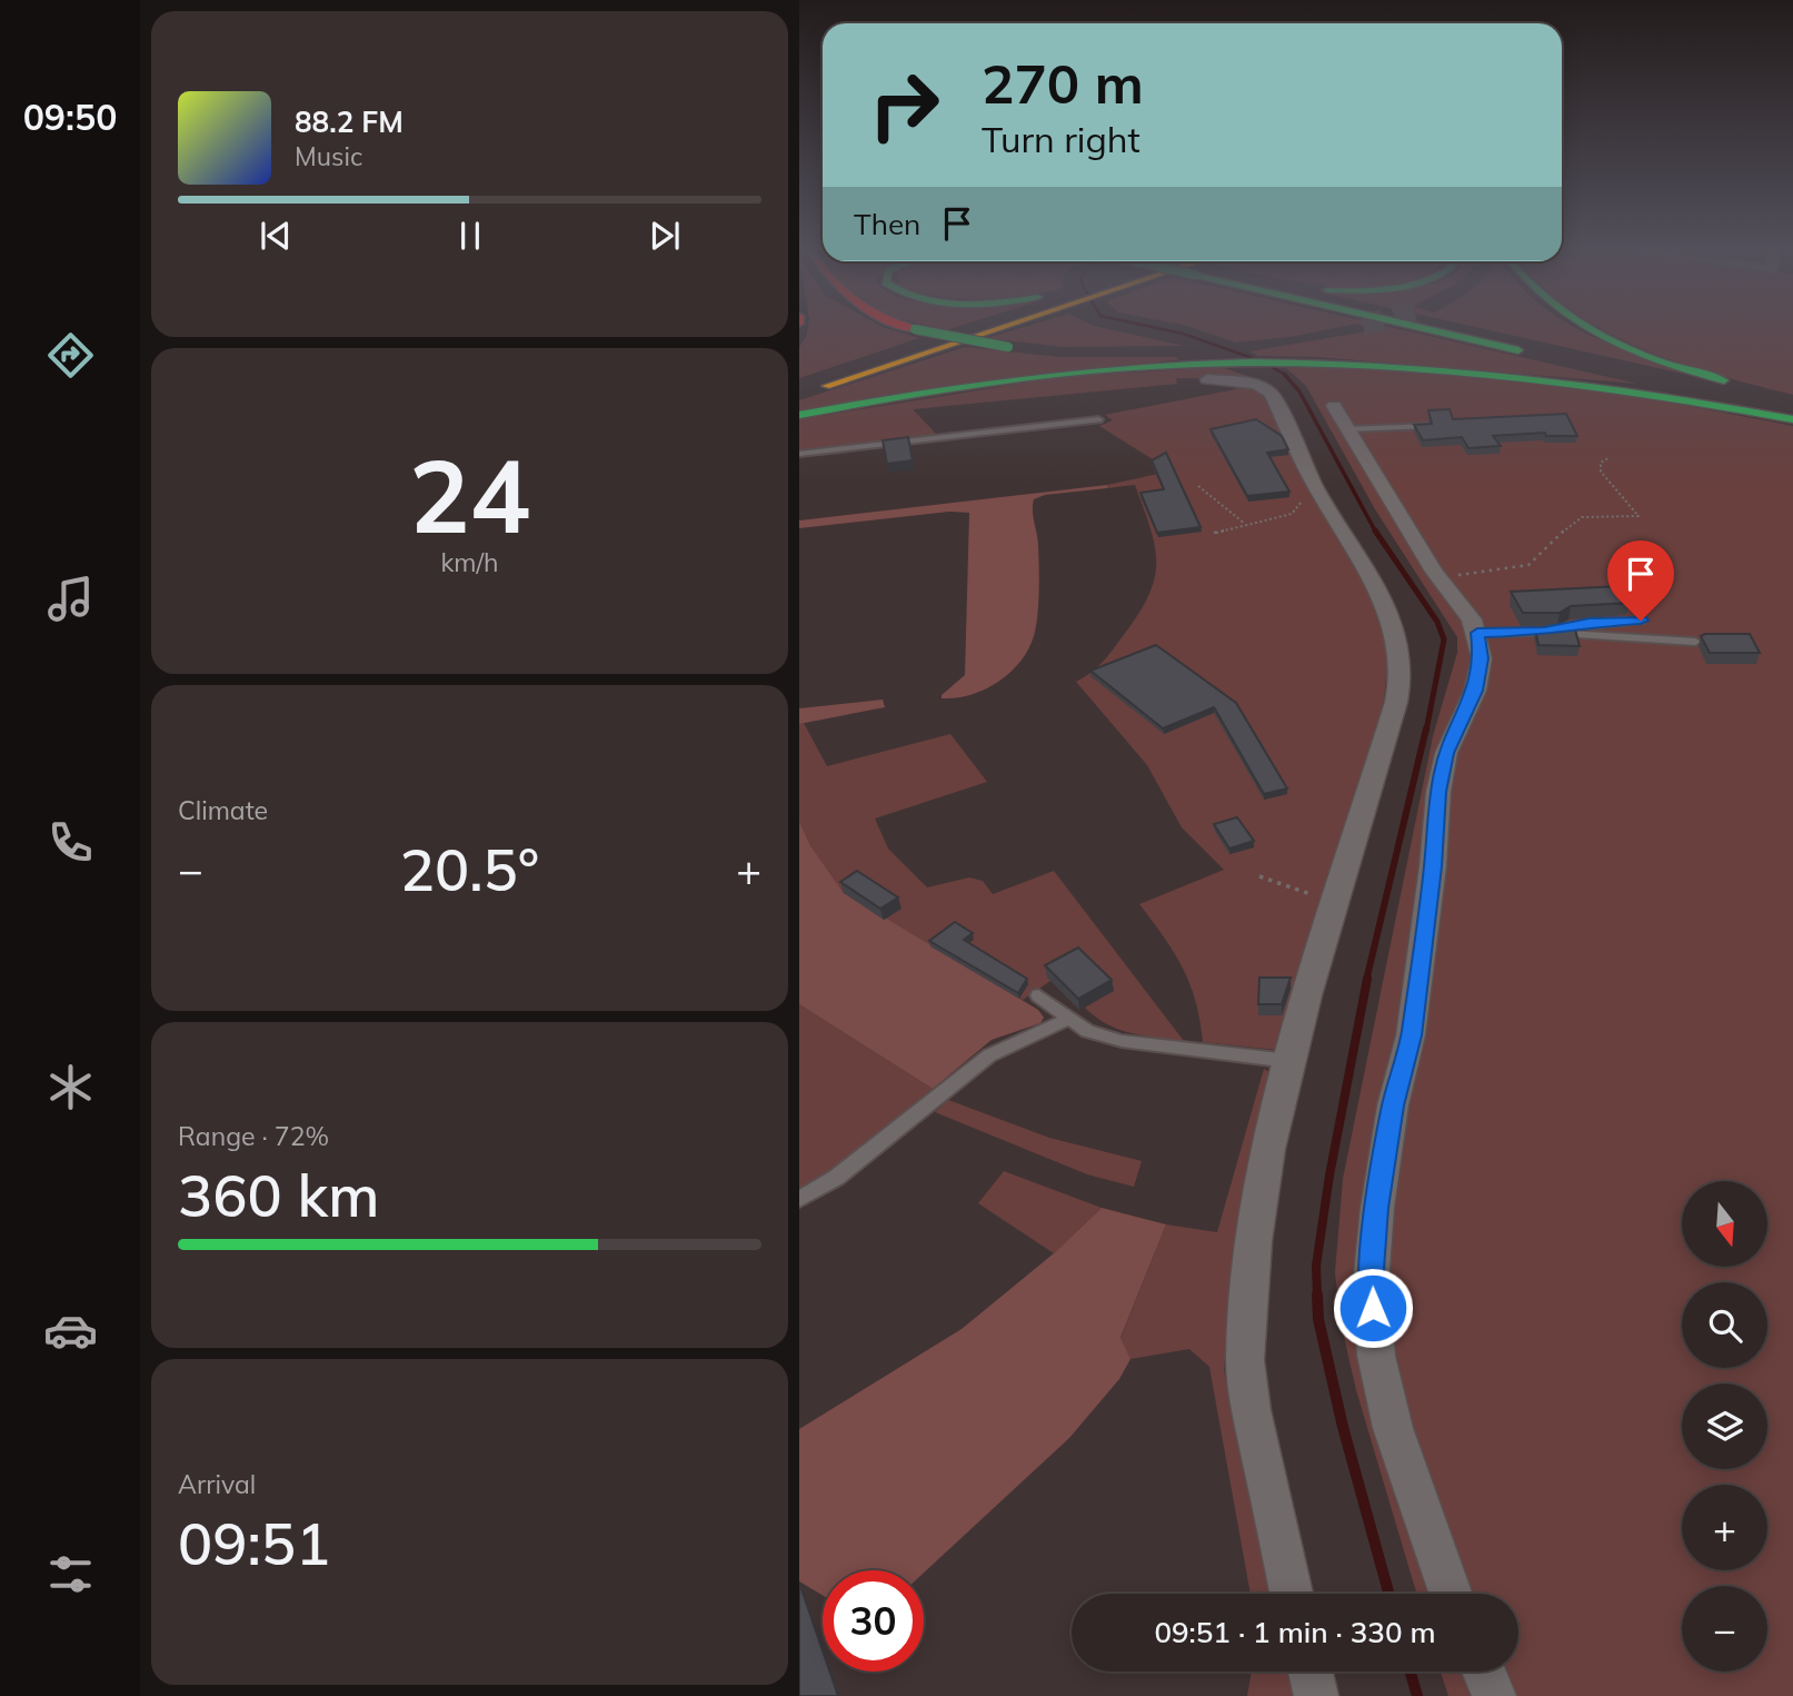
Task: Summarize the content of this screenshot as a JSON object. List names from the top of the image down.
{
  "north": "bottom",
  "page": {
    "tabs": "09:50",
    "turn": ["270 m", "Turn right"],
    "song": ["88.2 FM", "Music"],
    "then": "Then",
    "tile": [
      ["24", "km/h"],
      "Climate",
      ["Range · 72%", "360 km"],
      ["Arrival", "09:51"]
    ],
    "heat": ["−", "20.5°", "+"],
    "map_buttons": ["+", "−"],
    "limit": "30",
    "trip": "09:51 · 1 min · 330 m"
  }
}
